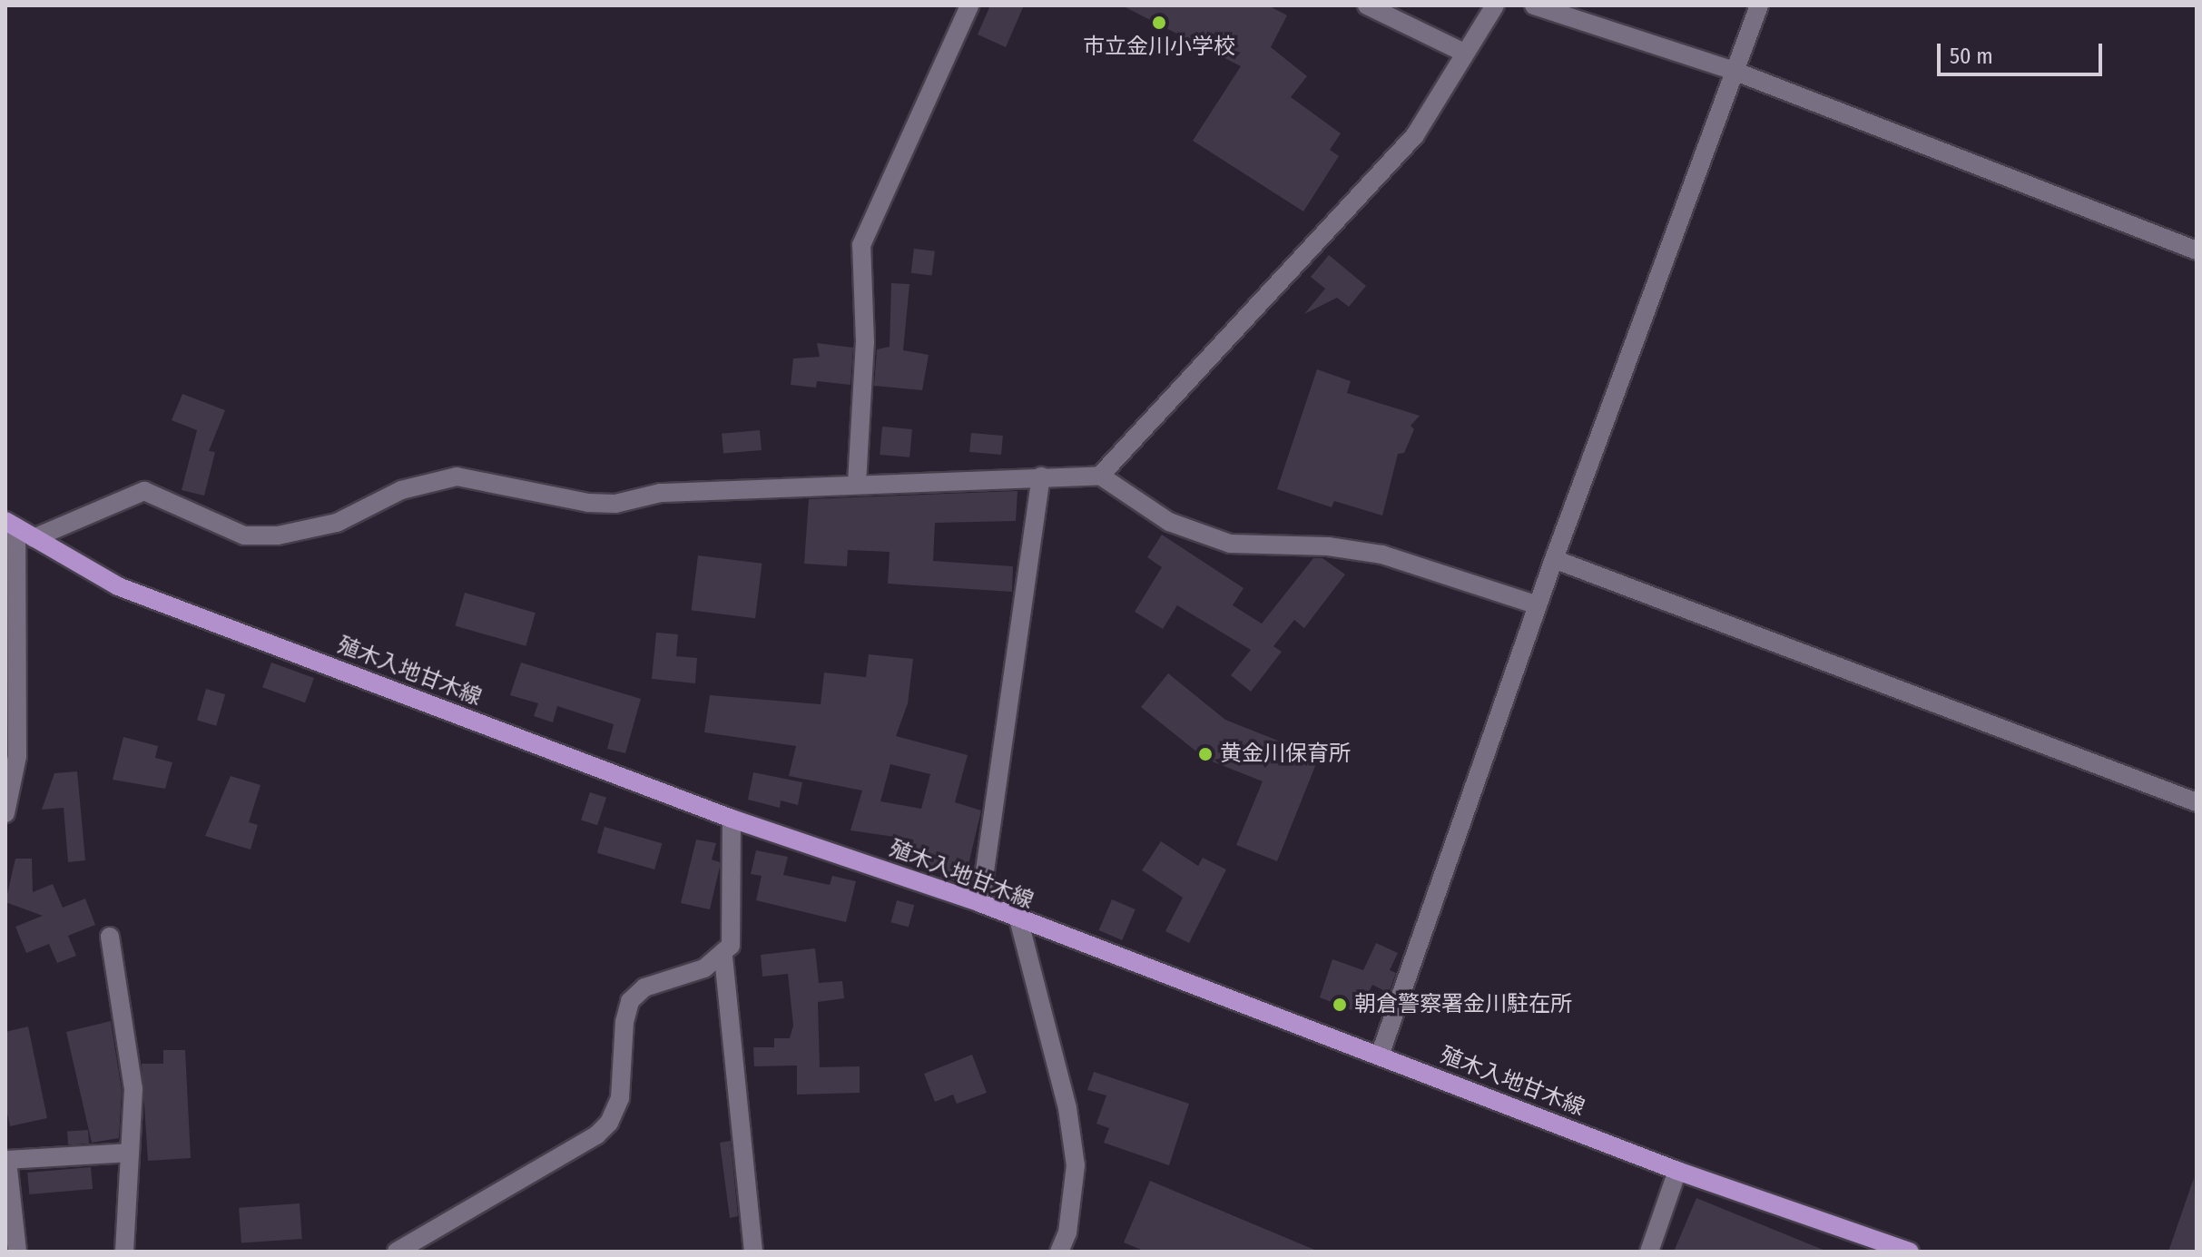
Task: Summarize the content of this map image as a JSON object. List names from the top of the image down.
{
  "streets": {
    "main road": ["殖木入地甘木線"]
  },
  "places": ["市立金川小学校", "黄金川保育所", "朝倉警察署金川駐在所"],
  "scale_bar": "50 m"
}
